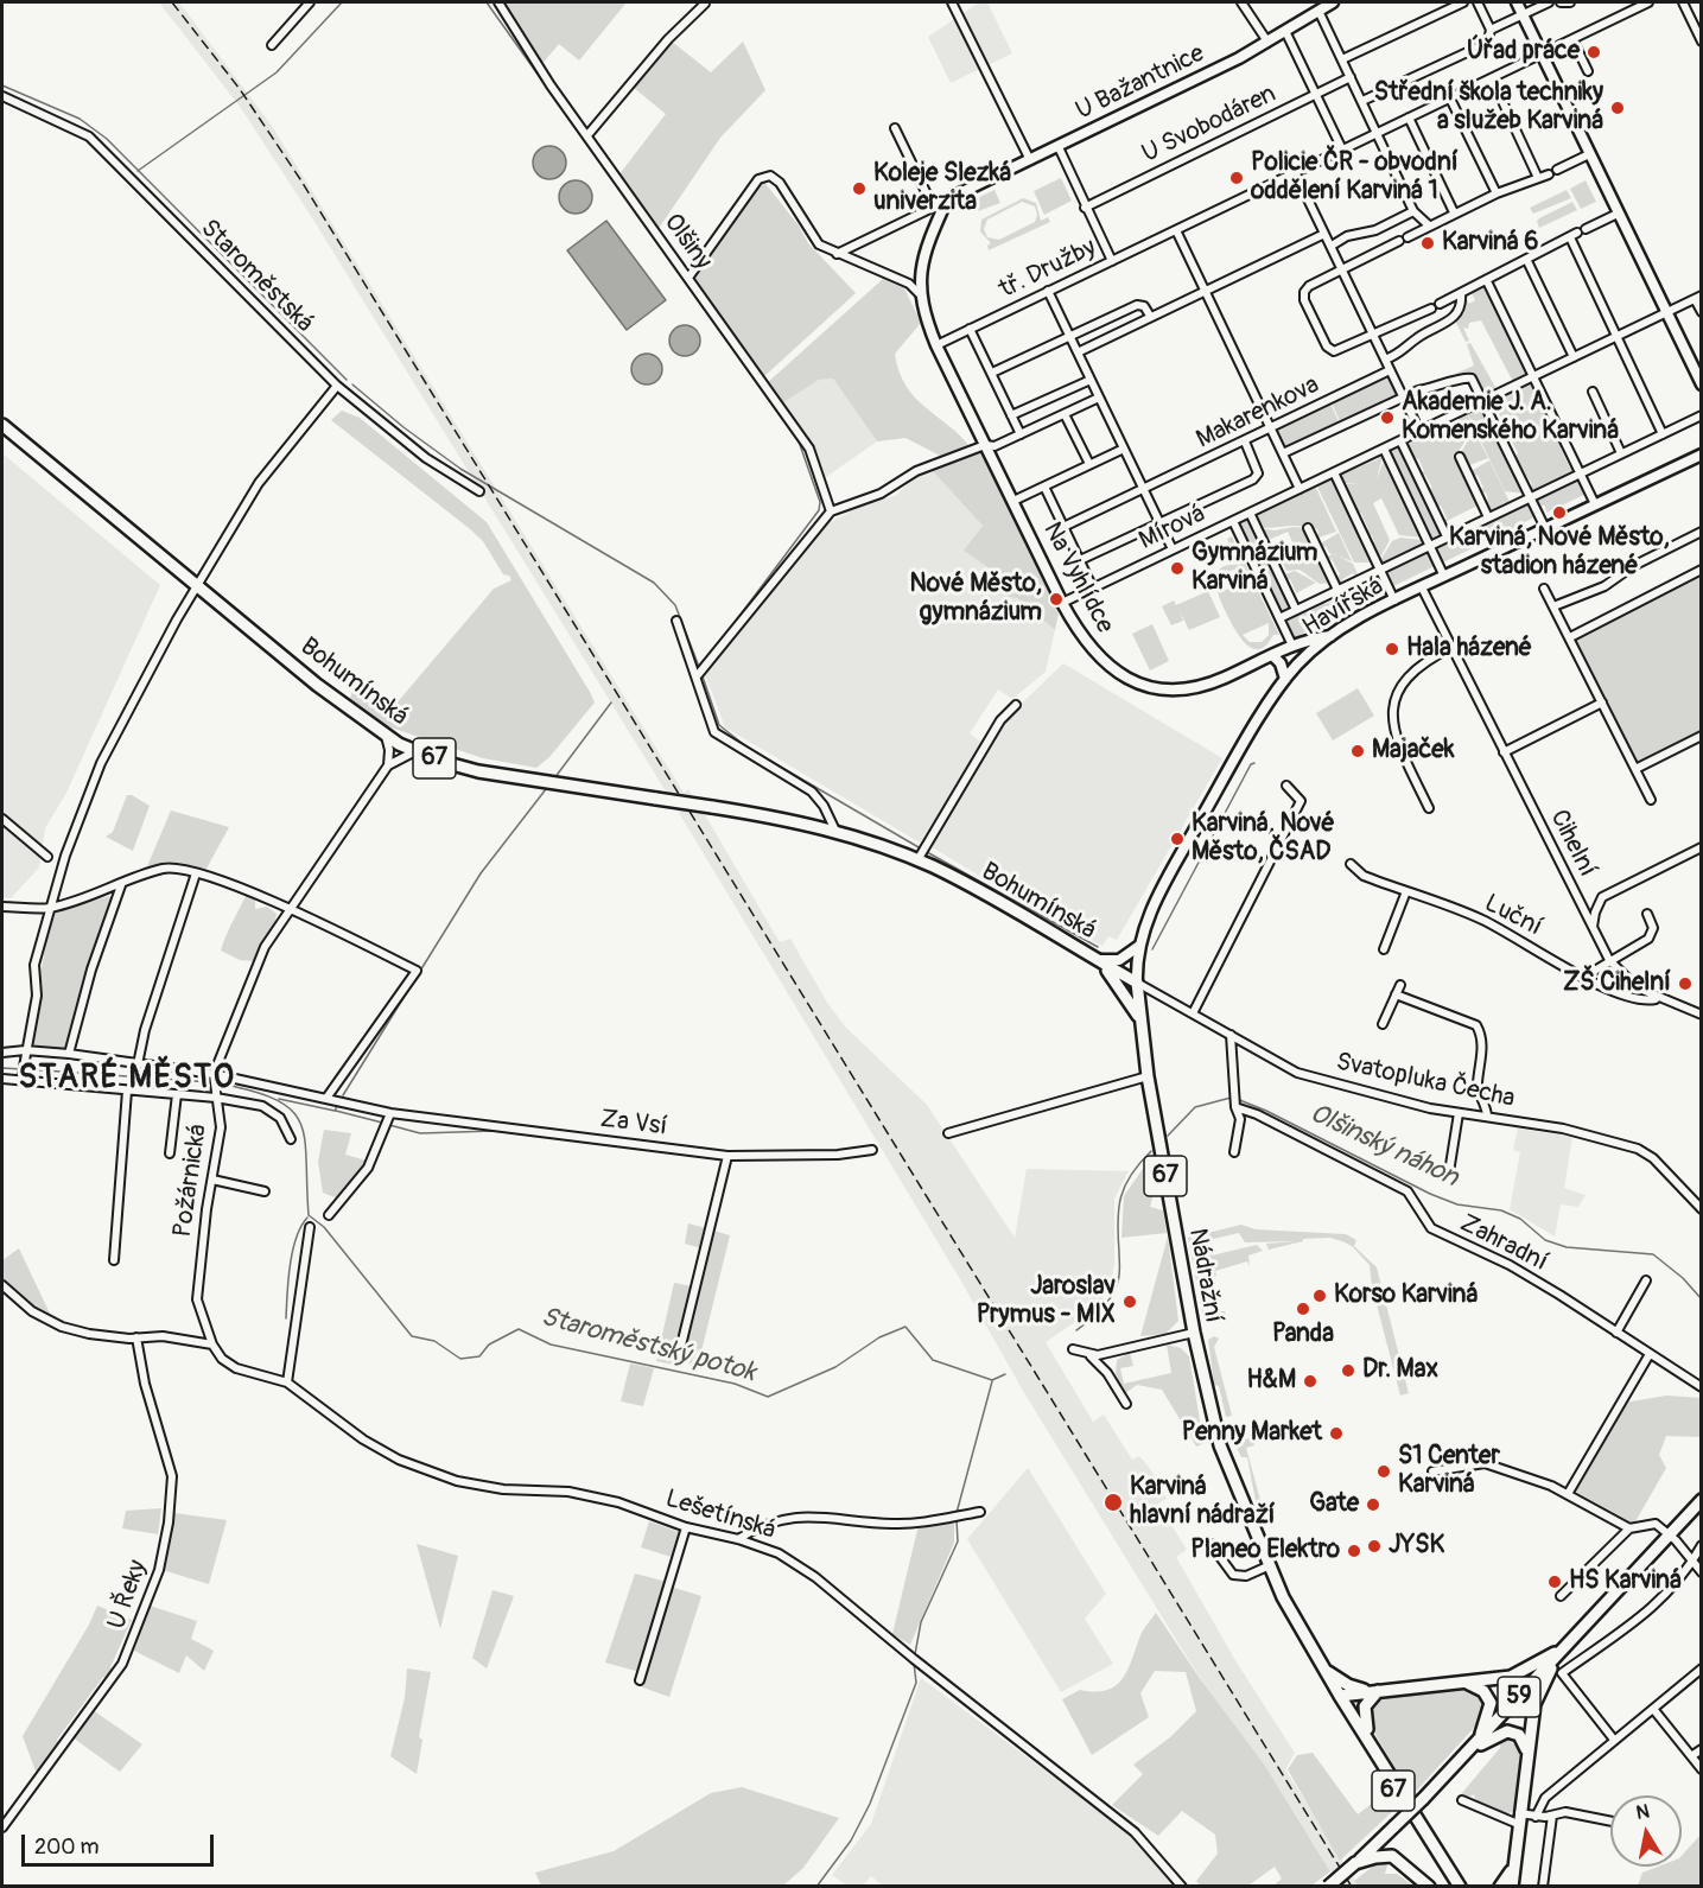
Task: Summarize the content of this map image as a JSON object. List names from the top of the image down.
{
  "streets": {
    "main road": [
      "Bohumínská",
      "67",
      "Nádražní",
      "59"
    ],
    "street": [
      "U Bažantnice",
      "U Svobodáren",
      "Olšiny",
      "tř. Družby",
      "Staroměstská",
      "Makarenkova",
      "Mírová",
      "Na Vyhlídce",
      "Havířská",
      "Cihelní",
      "Luční",
      "Svatopluka Čecha",
      "Za Vsí",
      "Požárnická",
      "Zahradní",
      "Lešetínská",
      "U Řeky"
    ]
  },
  "crossings": [
    ["U Bažantnice", "Na Vyhlídce"],
    ["tř. Družby", "Na Vyhlídce"],
    ["Makarenkova", "Mírová"],
    ["Makarenkova", "Na Vyhlídce"],
    ["Mírová", "Na Vyhlídce"],
    ["Na Vyhlídce", "Havířská"],
    ["Havířská", "Bohumínská"],
    ["Havířská", "Cihelní"],
    ["Havířská", "Svatopluka Čecha"],
    ["Havířská", "Nádražní"],
    ["Bohumínská", "Svatopluka Čecha"],
    ["Bohumínská", "Nádražní"],
    ["67", "Nádražní"],
    ["Cihelní", "Luční"],
    ["Svatopluka Čecha", "Nádražní"],
    ["Za Vsí", "Požárnická"],
    ["Požárnická", "Lešetínská"]
  ],
  "districts": ["STARÉ MĚSTO"],
  "water": ["Olšinský náhon", "Staroměstský potok"],
  "places": [
    "Úřad práce",
    "Střední škola techniky a služeb Karviná",
    "Policie ČR - obvodní oddělení Karviná 1",
    "Koleje Slezká univerzita",
    "Karviná 6",
    "Akademie J. A. Komenského Karviná",
    "Karviná, Nové Město, stadion házené",
    "Gymnázium Karviná",
    "Nové Město, gymnázium",
    "Hala házené",
    "Majaček",
    "Karviná, Nové Město, ČSAD",
    "ZŠ Cihelní",
    "Korso Karviná",
    "Jaroslav Prymus - MIX",
    "Panda",
    "Dr. Max",
    "H&M",
    "Penny Market",
    "S1 Center Karviná",
    "Karviná hlavní nádraží",
    "Gate",
    "JYSK",
    "Planeo Elektro",
    "HS Karviná"
  ],
  "scale_bar": "200 m",
  "north": "top"
}
